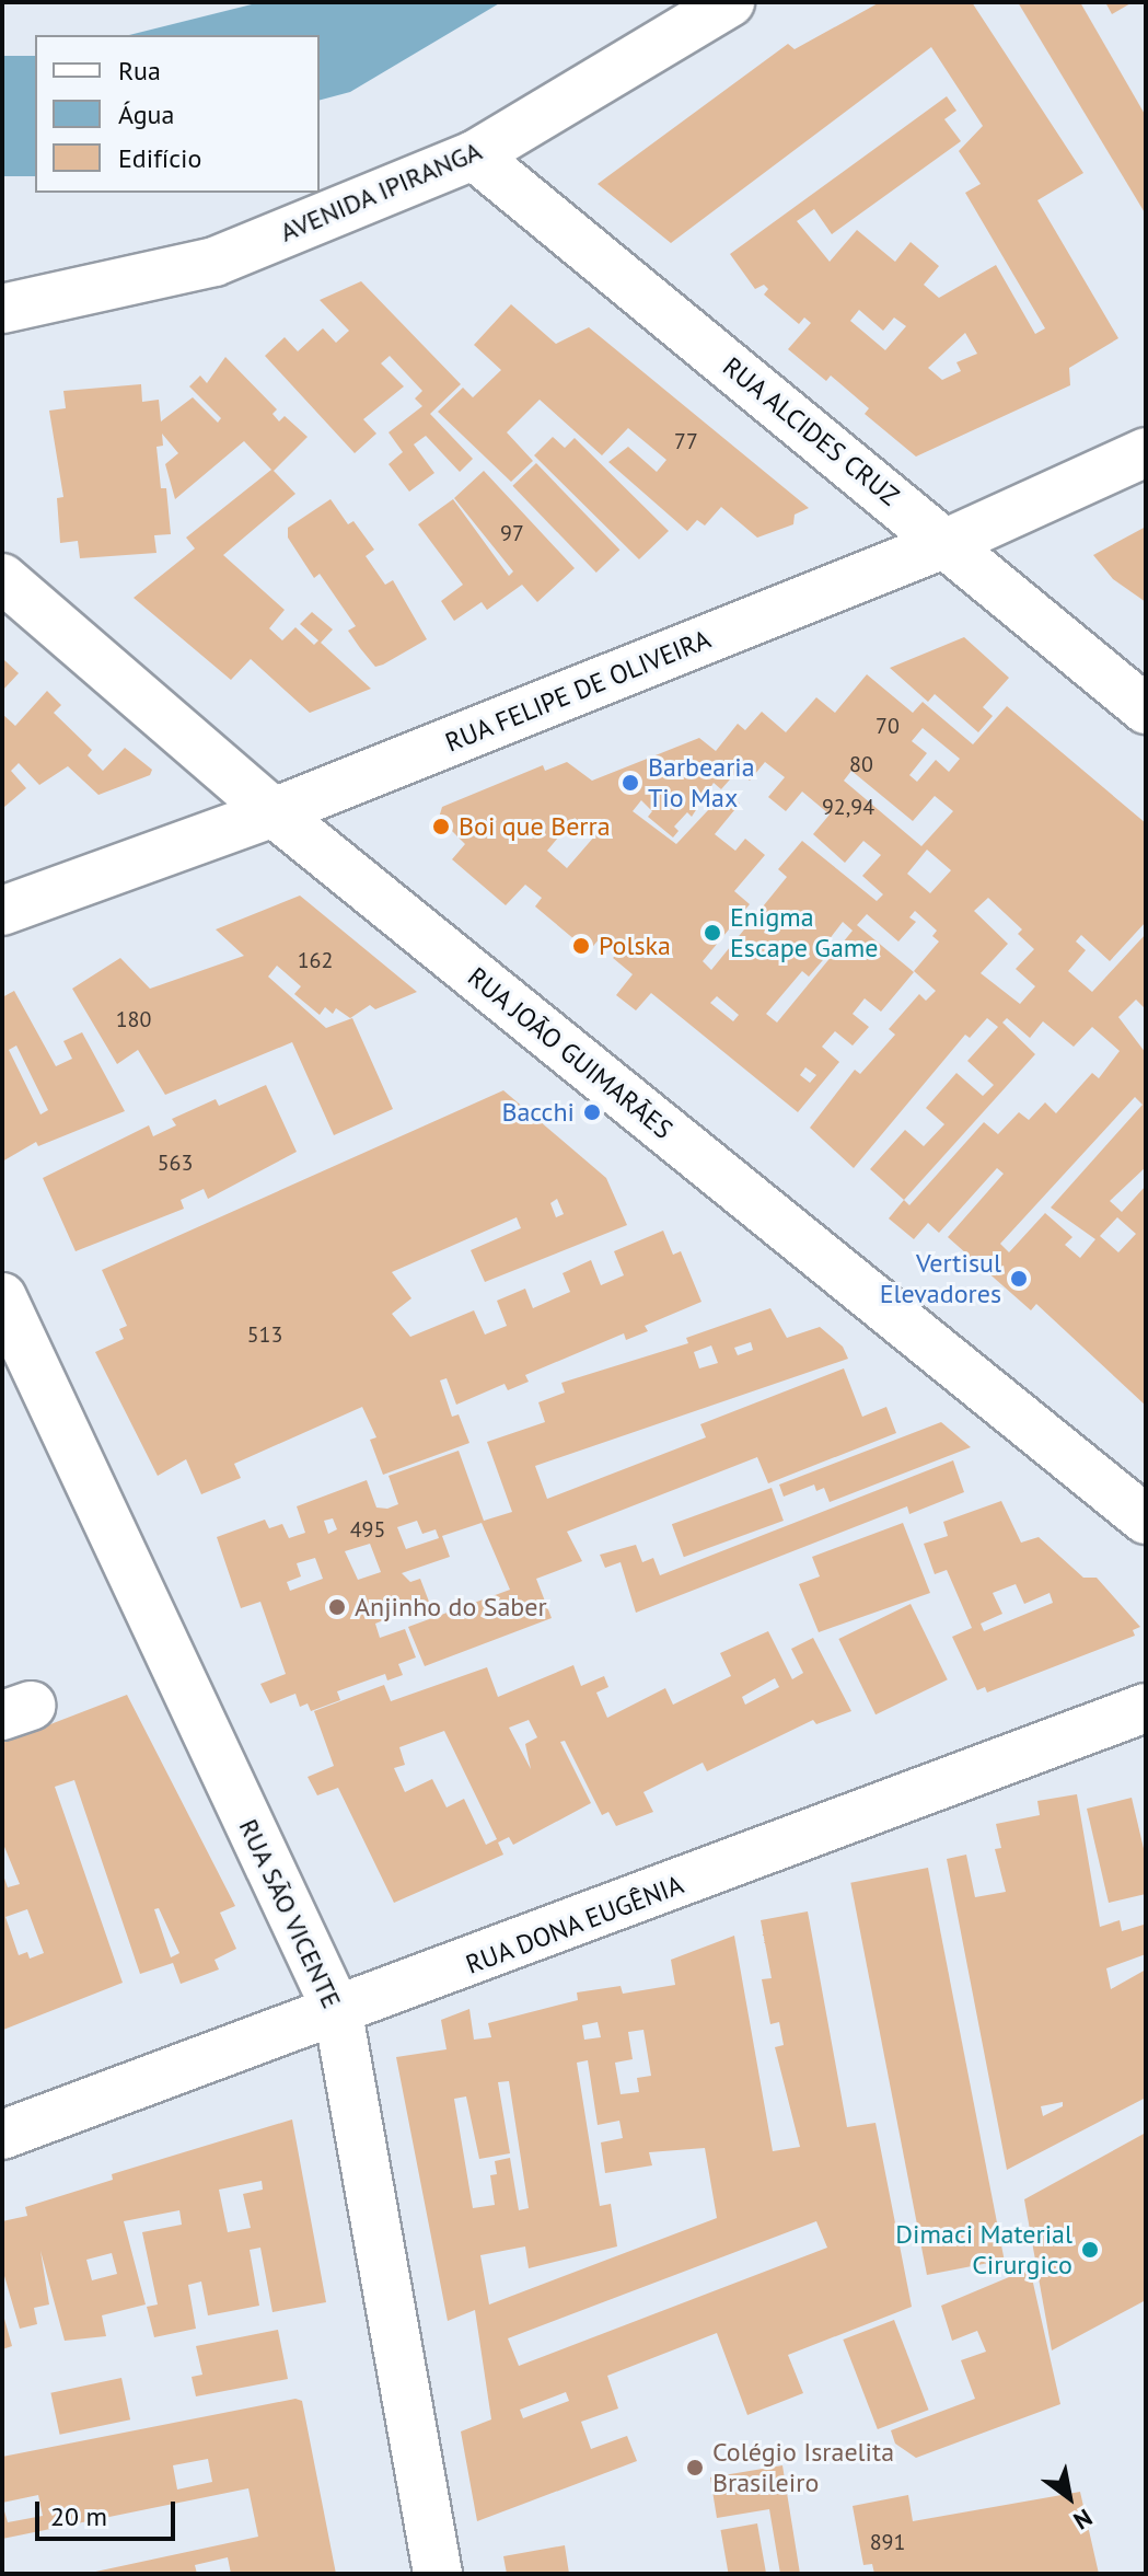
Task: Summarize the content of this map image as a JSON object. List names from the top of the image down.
{
  "streets": {
    "street": [
      "AVENIDA IPIRANGA",
      "RUA ALCIDES CRUZ",
      "RUA FELIPE DE OLIVEIRA",
      "RUA JOÃO GUIMARÃES",
      "RUA SÃO VICENTE",
      "RUA DONA EUGÊNIA"
    ]
  },
  "crossings": [
    ["AVENIDA IPIRANGA", "RUA ALCIDES CRUZ"],
    ["RUA ALCIDES CRUZ", "RUA FELIPE DE OLIVEIRA"],
    ["RUA FELIPE DE OLIVEIRA", "RUA JOÃO GUIMARÃES"],
    ["RUA SÃO VICENTE", "RUA DONA EUGÊNIA"]
  ],
  "places": [
    "Barbearia Tio Max",
    "Boi que Berra",
    "Enigma Escape Game",
    "Polska",
    "Bacchi",
    "Vertisul Elevadores",
    "Anjinho do Saber",
    "Dimaci Material Cirurgico",
    "Colégio Israelita Brasileiro"
  ],
  "house_numbers": [
    "77",
    "97",
    "70",
    "80",
    "92,94",
    "162",
    "180",
    "563",
    "513",
    "495",
    "891"
  ],
  "legend": ["Rua", "Água", "Edifício"],
  "scale_bar": "20 m",
  "north": "bottom right"
}
